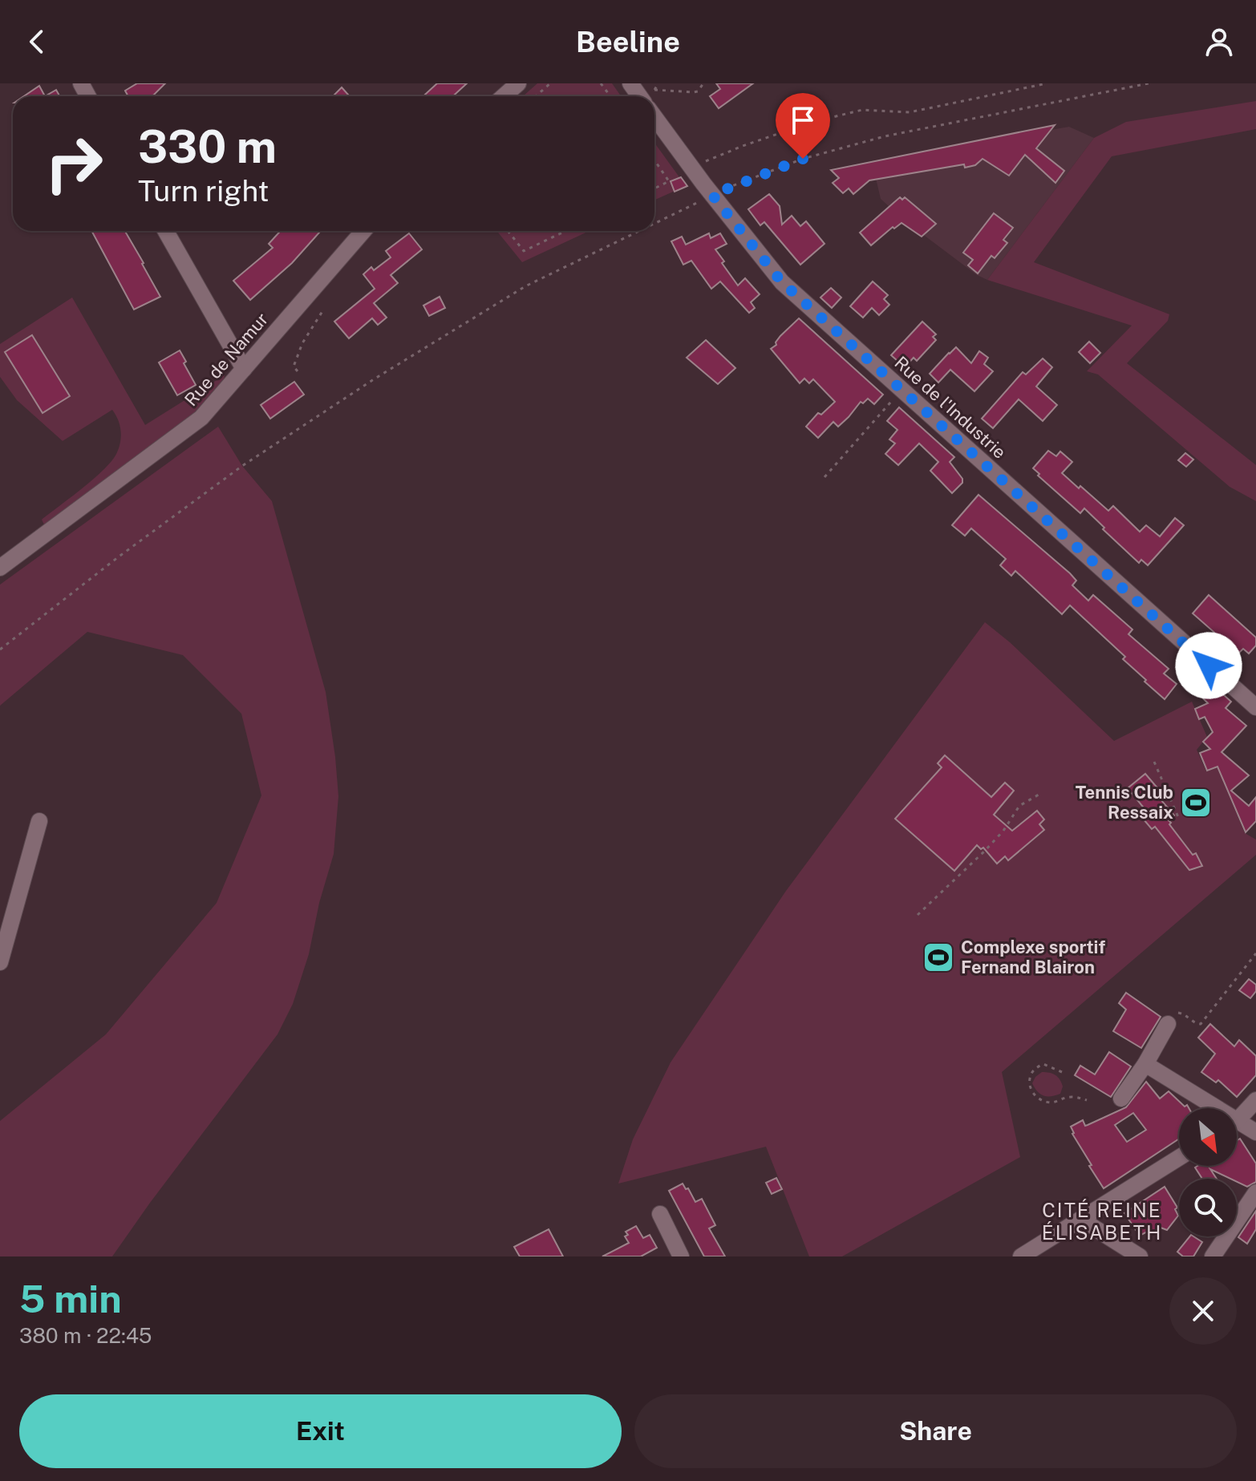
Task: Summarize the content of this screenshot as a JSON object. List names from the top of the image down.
{
  "streets": {
    "street": ["Rue de Namur", "Rue de l'Industrie"]
  },
  "districts": ["CITÉ REINE ÉLISABETH"],
  "places": {
    "sports": ["Tennis Club Ressaix", "Complexe sportif Fernand Blairon"]
  },
  "north": "bottom right",
  "page": {
    "header": "Beeline",
    "turn": ["330 m", "Turn right"],
    "heading": ["5 min", "380 m · 22:45"],
    "buttons": ["Exit", "Share"]
  }
}
